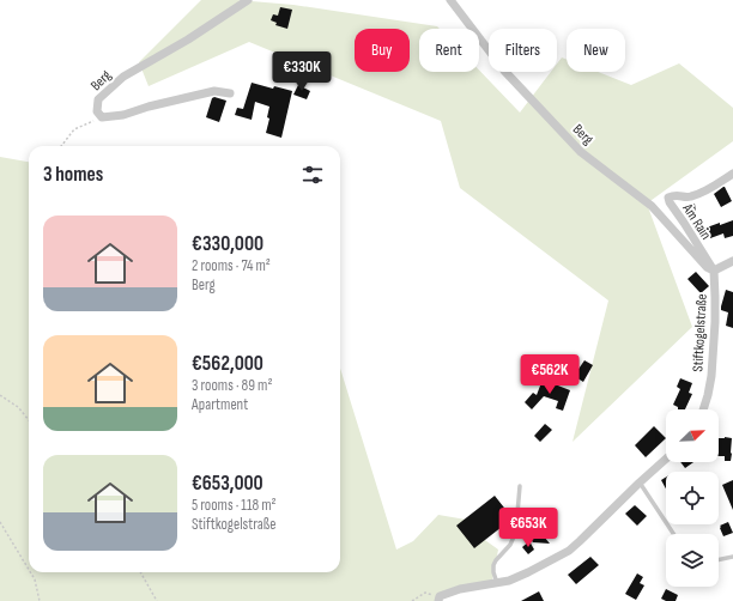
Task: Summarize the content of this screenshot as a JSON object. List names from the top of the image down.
{
  "streets": {
    "street": ["Berg", "Am Rain", "Stiftkogelstraße"]
  },
  "crossings": [
    ["Berg", "Am Rain"],
    ["Berg", "Stiftkogelstraße"],
    ["Am Rain", "Stiftkogelstraße"]
  ],
  "north": "top right",
  "page": {
    "chip": [
      "Buy",
      "Rent",
      "Filters",
      "New"
    ],
    "price": ["€330K", "€562K", "€653K"],
    "heading": "3 homes",
    "list": [
      {
        "name": "€330,000",
        "note": "2 rooms · 74 m² · Berg"
      },
      {
        "name": "€562,000",
        "note": "3 rooms · 89 m² · Apartment"
      },
      {
        "name": "€653,000",
        "note": "5 rooms · 118 m² · Stiftkogelstraße"
      }
    ]
  }
}
